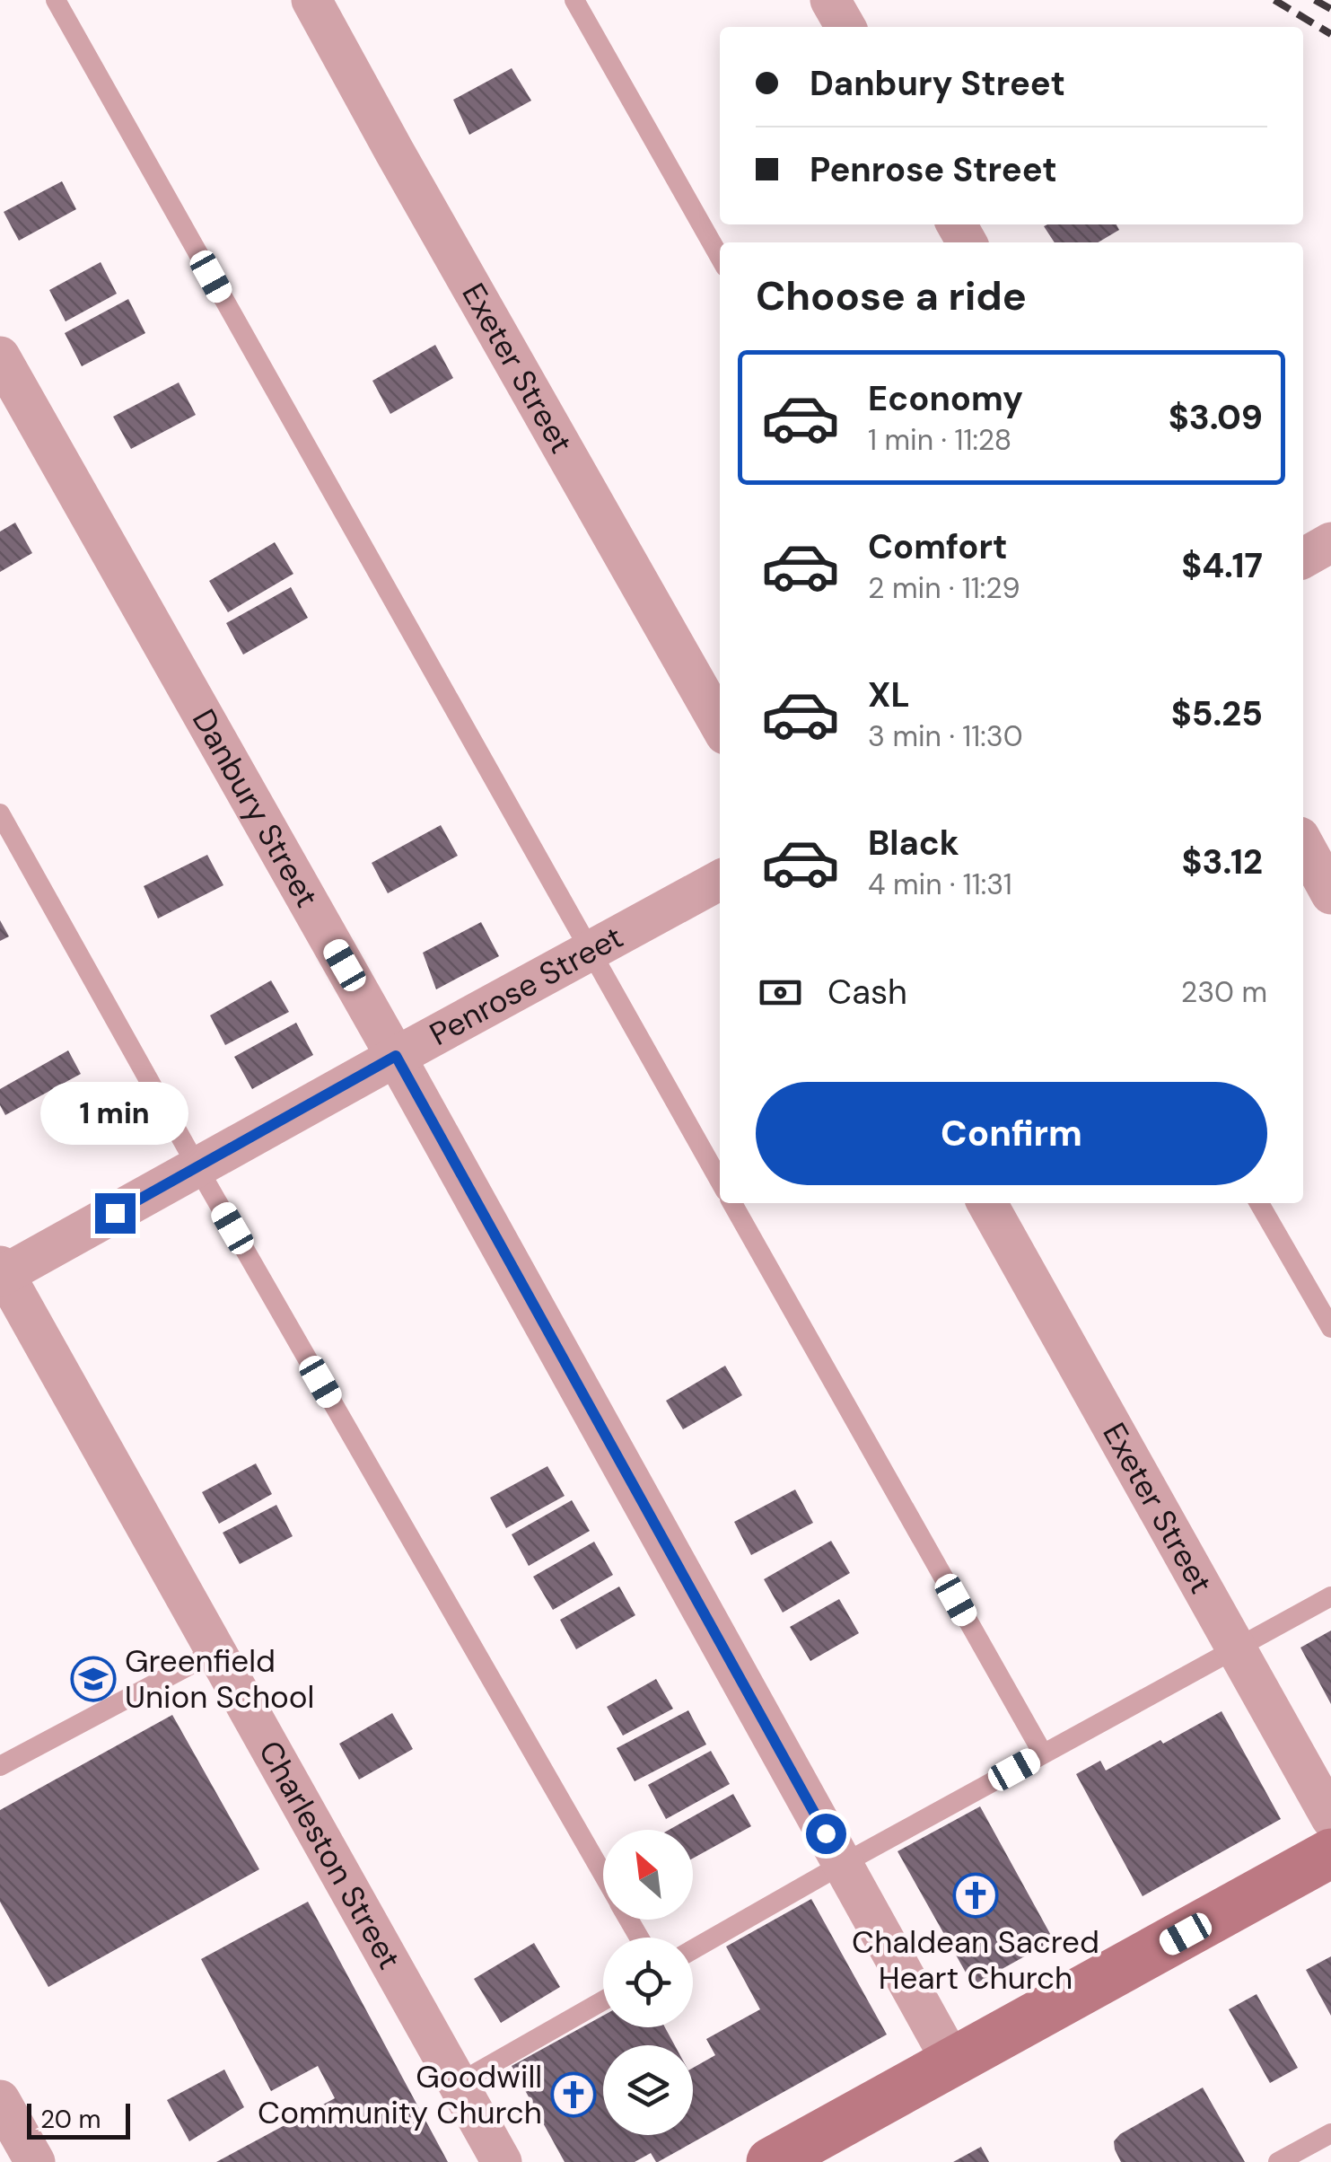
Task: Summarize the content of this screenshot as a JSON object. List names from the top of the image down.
{
  "streets": {
    "street": [
      "Exeter Street",
      "Danbury Street",
      "Penrose Street",
      "Charleston Street"
    ]
  },
  "crossings": [
    ["Danbury Street", "Penrose Street"],
    ["Penrose Street", "Charleston Street"]
  ],
  "places": {
    "school or university": ["Greenfield Union School"],
    "church": ["Chaldean Sacred Heart Church", "Goodwill Community Church"]
  },
  "scale_bar": "20 m",
  "north": "top left",
  "page": {
    "banner": ["Danbury Street", "Penrose Street"],
    "heading": "Choose a ride",
    "list": [
      {
        "name": "Economy",
        "note": "1 min · 11:28",
        "value": "$3.09"
      },
      {
        "name": "Comfort",
        "note": "2 min · 11:29",
        "value": "$4.17"
      },
      {
        "name": "XL",
        "note": "3 min · 11:30",
        "value": "$5.25"
      },
      {
        "name": "Black",
        "note": "4 min · 11:31",
        "value": "$3.12"
      }
    ],
    "pay": ["Cash", "230 m"],
    "buttons": "Confirm",
    "bubble": "1 min",
    "scale": "20 m"
  }
}
